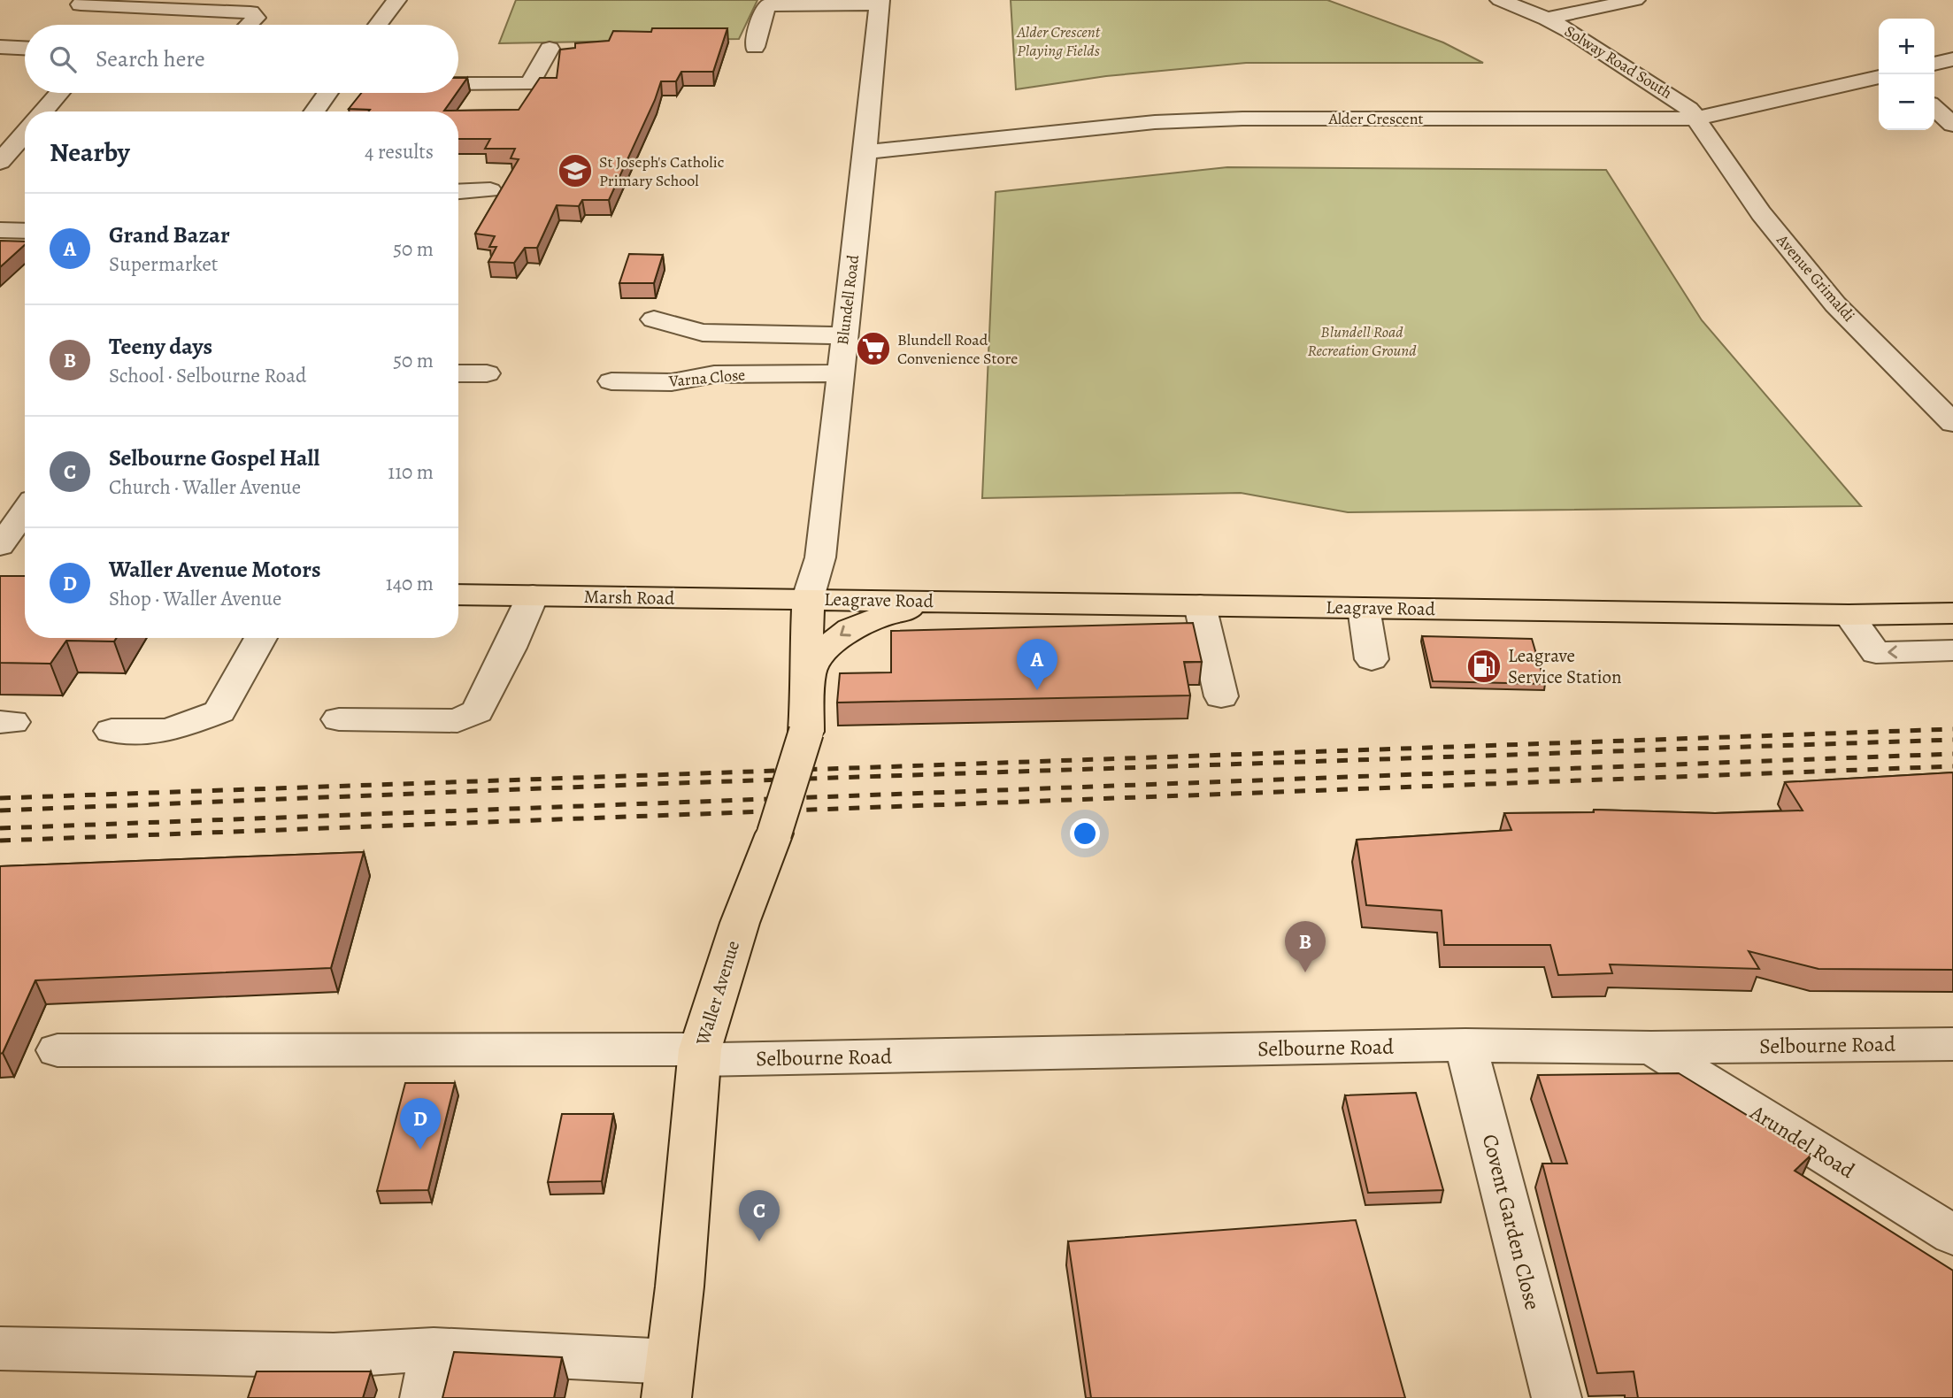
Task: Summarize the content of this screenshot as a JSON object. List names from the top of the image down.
{
  "streets": {
    "main road": ["Marsh Road", "Leagrave Road", "Waller Avenue"],
    "street": [
      "Solway Road South",
      "Alder Crescent",
      "Avenue Grimaldi",
      "Blundell Road",
      "Varna Close",
      "Selbourne Road",
      "Arundel Road",
      "Covent Garden Close"
    ]
  },
  "crossings": [
    ["Solway Road South", "Alder Crescent"],
    ["Solway Road South", "Avenue Grimaldi"],
    ["Alder Crescent", "Avenue Grimaldi"],
    ["Alder Crescent", "Blundell Road"],
    ["Blundell Road", "Varna Close"],
    ["Blundell Road", "Marsh Road"],
    ["Blundell Road", "Leagrave Road"],
    ["Blundell Road", "Waller Avenue"],
    ["Marsh Road", "Leagrave Road"],
    ["Marsh Road", "Waller Avenue"],
    ["Leagrave Road", "Waller Avenue"],
    ["Waller Avenue", "Selbourne Road"],
    ["Selbourne Road", "Arundel Road"],
    ["Selbourne Road", "Covent Garden Close"]
  ],
  "parks": ["Alder Crescent Playing Fields", "Blundell Road Recreation Ground"],
  "places": {
    "school or university": ["St Joseph's Catholic Primary School"],
    "supermarket": ["Blundell Road Convenience Store"],
    "fuel station": ["Leagrave Service Station"]
  },
  "page": {
    "map_buttons": ["+", "−"],
    "search": "Search here",
    "heading": ["Nearby", "4 results"],
    "list": [
      {
        "mark": "A",
        "name": "Grand Bazar",
        "note": "Supermarket",
        "value": "50 m"
      },
      {
        "mark": "B",
        "name": "Teeny days",
        "note": "School · Selbourne Road",
        "value": "50 m"
      },
      {
        "mark": "C",
        "name": "Selbourne Gospel Hall",
        "note": "Church · Waller Avenue",
        "value": "110 m"
      },
      {
        "mark": "D",
        "name": "Waller Avenue Motors",
        "note": "Shop · Waller Avenue",
        "value": "140 m"
      }
    ],
    "pins": [
      "A",
      "B",
      "D",
      "C"
    ]
  }
}
